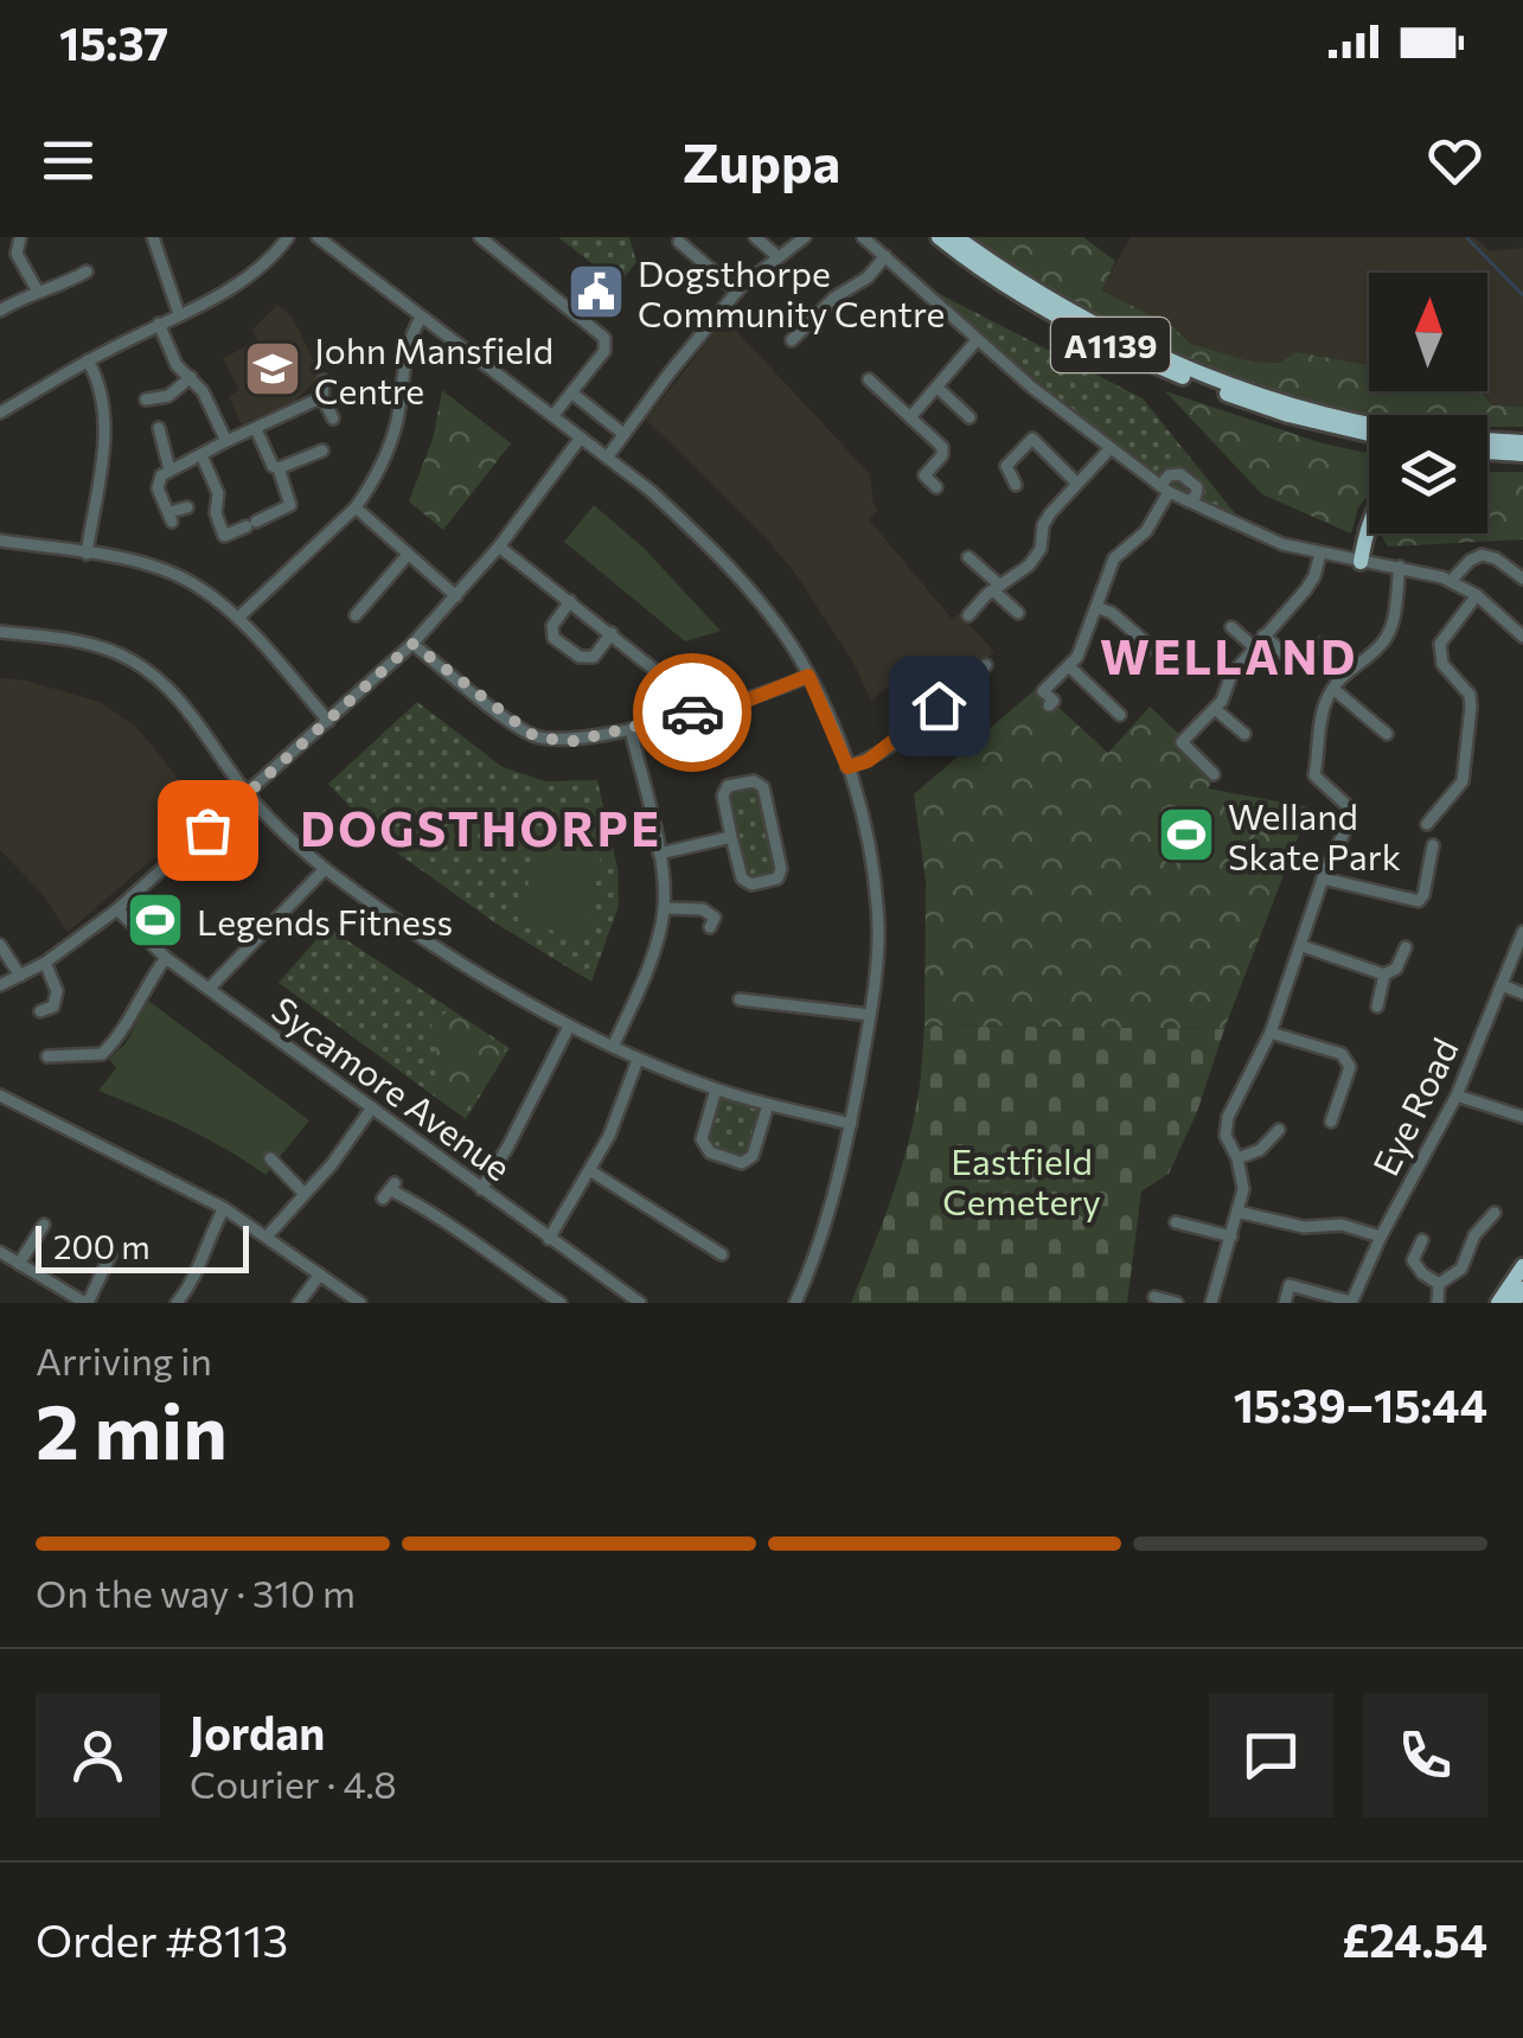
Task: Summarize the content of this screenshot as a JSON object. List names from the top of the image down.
{
  "streets": {
    "highway": ["A1139"],
    "street": ["Sycamore Avenue", "Eye Road"]
  },
  "districts": ["WELLAND", "DOGSTHORPE"],
  "parks": ["Eastfield Cemetery"],
  "places": {
    "public building": ["Dogsthorpe Community Centre"],
    "school or university": ["John Mansfield Centre"],
    "sports": ["Welland Skate Park", "Legends Fitness"]
  },
  "scale_bar": "200 m",
  "north": "top",
  "page": {
    "status": "15:37",
    "header": "Zuppa",
    "scale": "200 m",
    "heading": ["2 min", "Arriving in", "15:39–15:44"],
    "panel": [
      "Jordan",
      "Courier · 4.8",
      "Order #8113",
      "£24.54"
    ],
    "bar": "On the way · 310 m"
  }
}
